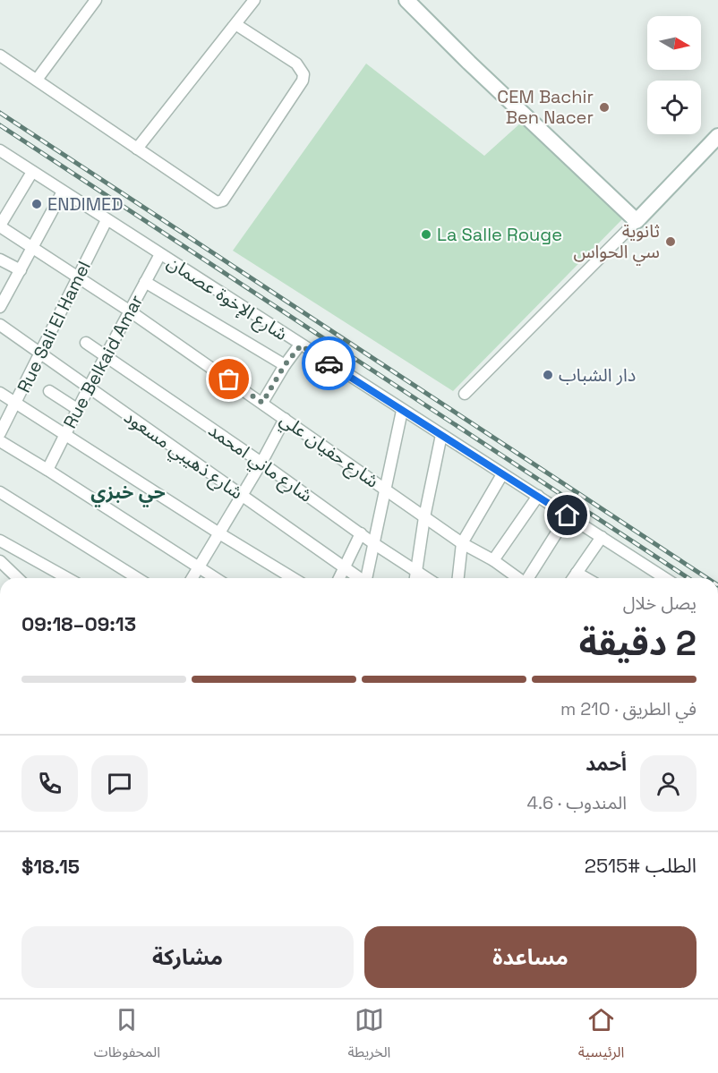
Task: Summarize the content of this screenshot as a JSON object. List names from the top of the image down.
{
  "streets": {
    "street": [
      "شارع الإخوة عصمان",
      "Rue Sali El Hamel",
      "Rue Belkaid Amar",
      "شارع حفيان علي",
      "شارع ذهيبي مسعود",
      "شارع ماني امحمد"
    ]
  },
  "crossings": [
    ["شارع الإخوة عصمان", "Rue Sali El Hamel"],
    ["شارع الإخوة عصمان", "Rue Belkaid Amar"],
    ["Rue Sali El Hamel", "شارع حفيان علي"],
    ["Rue Sali El Hamel", "شارع ذهيبي مسعود"],
    ["Rue Belkaid Amar", "شارع حفيان علي"],
    ["Rue Belkaid Amar", "شارع ذهيبي مسعود"],
    ["Rue Belkaid Amar", "شارع ماني امحمد"]
  ],
  "districts": ["حي خبزي"],
  "places": [
    "CEM Bachir Ben Nacer",
    "ENDIMED",
    "La Salle Rouge",
    "ثانوية سي الحواس",
    "دار الشباب"
  ],
  "north": "right",
  "page": {
    "heading": ["2 دقيقة", "يصل خلال", "09:13–09:18"],
    "panel": [
      "أحمد",
      "المندوب · 4.6",
      "الطلب #2515",
      "$18.15"
    ],
    "bar": "في الطريق · 210 m",
    "buttons": ["مساعدة", "مشاركة"],
    "tabs": ["الرئيسية", "الخريطة", "المحفوظات"]
  }
}
